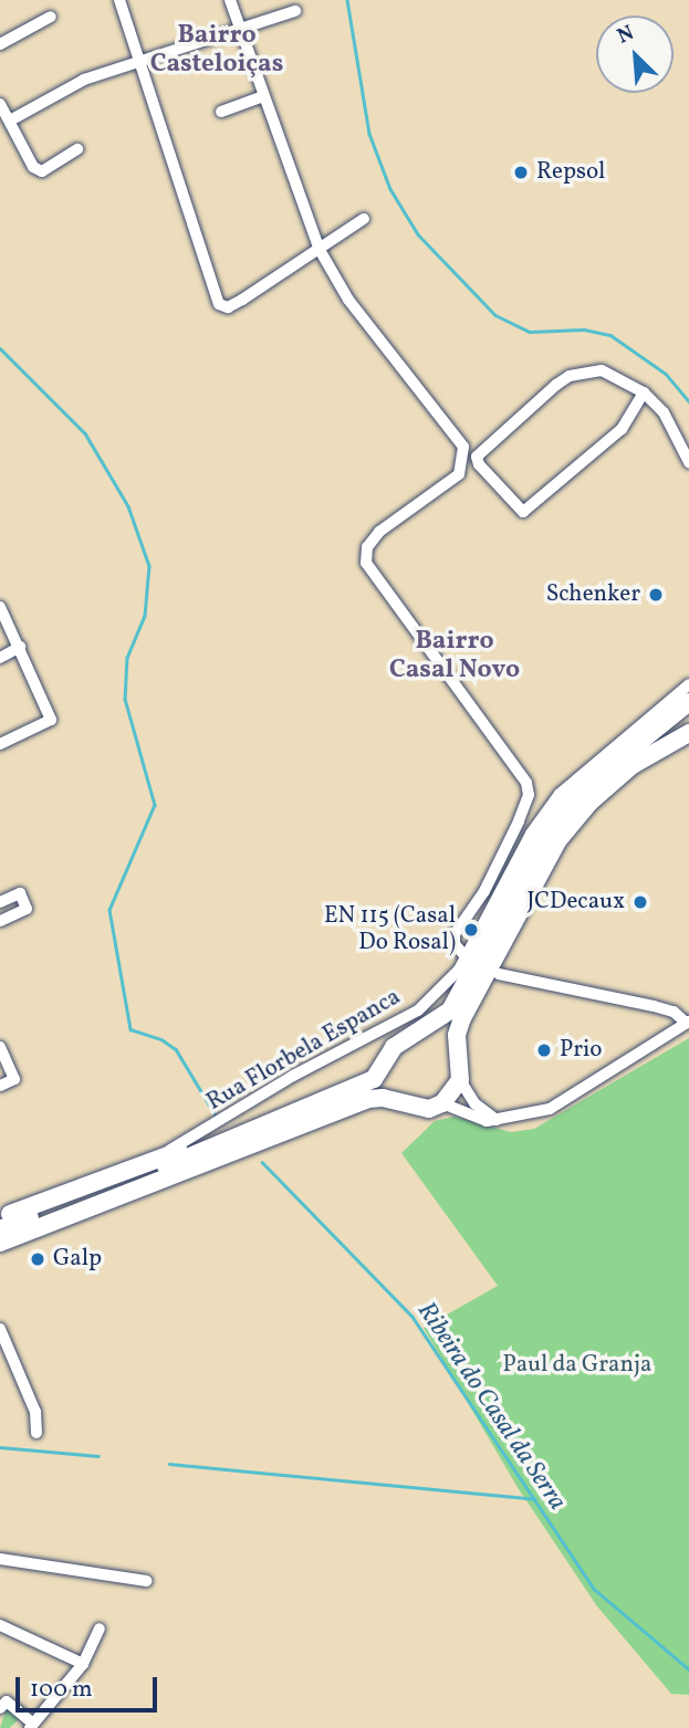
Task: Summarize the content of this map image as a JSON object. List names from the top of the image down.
{
  "streets": {
    "street": ["Rua Florbela Espanca"]
  },
  "districts": ["Bairro Casteloiças", "Bairro Casal Novo"],
  "water": ["Ribeira do Casal da Serra"],
  "parks": ["Paul da Granja"],
  "places": [
    "Repsol",
    "Schenker",
    "JCDecaux",
    "EN 115 (Casal Do Rosal)",
    "Prio",
    "Galp"
  ],
  "scale_bar": "100 m",
  "north": "top left"
}
